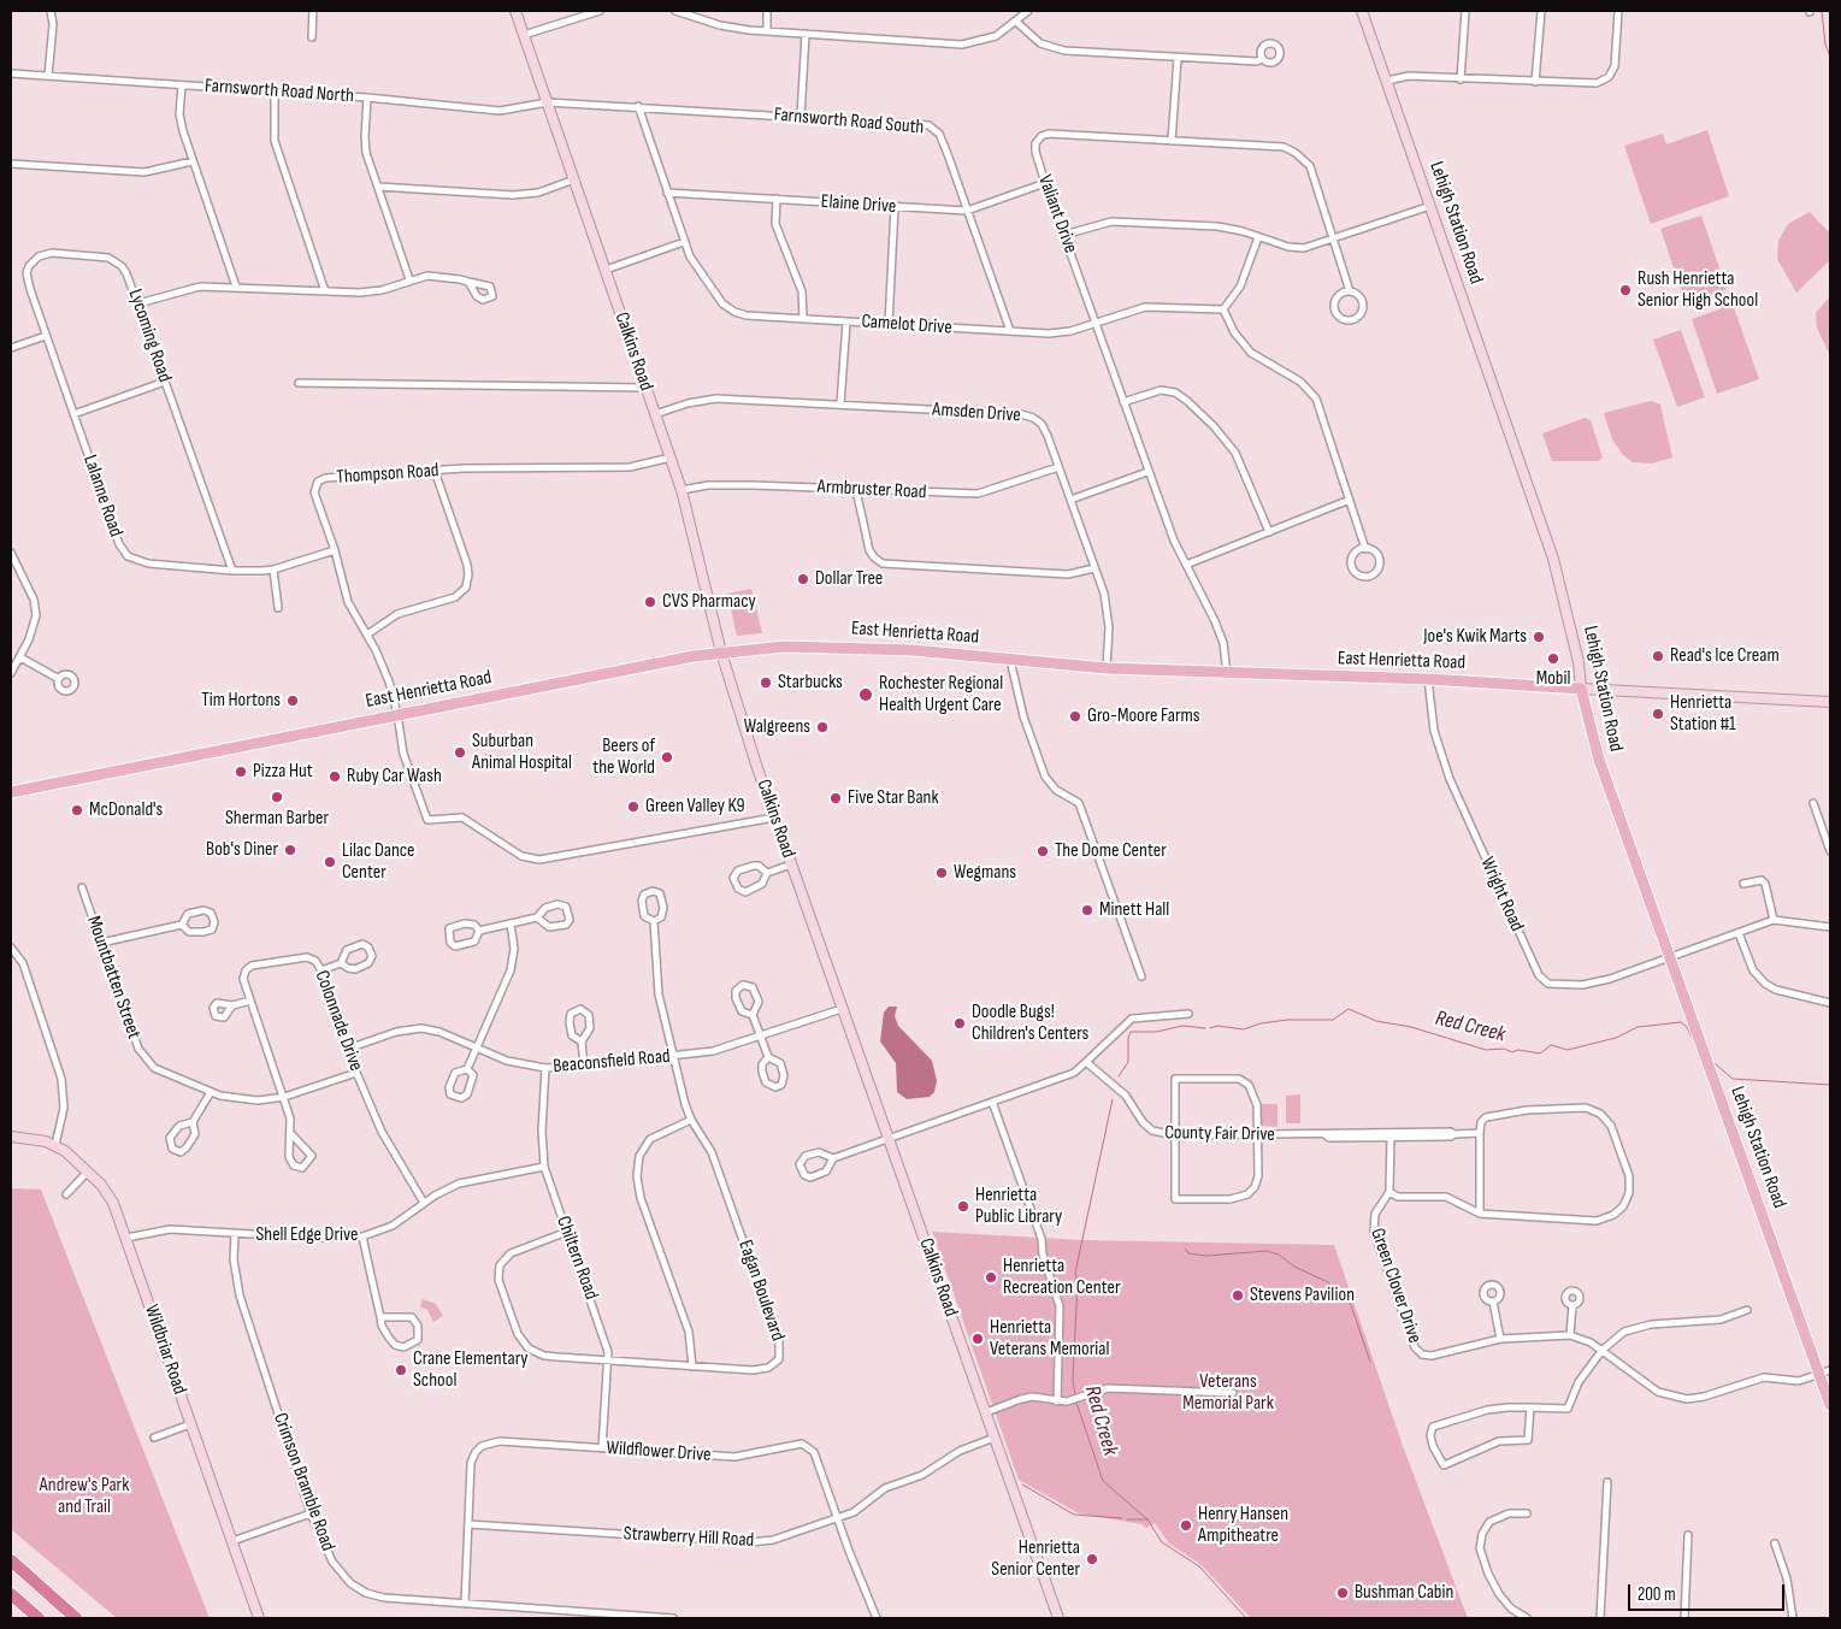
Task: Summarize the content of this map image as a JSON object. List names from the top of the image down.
{
  "streets": {
    "main road": [
      "Lehigh Station Road",
      "Calkins Road",
      "East Henrietta Road",
      "Wildbriar Road"
    ],
    "street": [
      "Farnsworth Road North",
      "Farnsworth Road South",
      "Elaine Drive",
      "Valiant Drive",
      "Camelot Drive",
      "Lycoming Road",
      "Amsden Drive",
      "Thompson Road",
      "Armbruster Road",
      "Lalanne Road",
      "Wright Road",
      "Mountbatten Street",
      "Colonnade Drive",
      "Beaconsfield Road",
      "County Fair Drive",
      "Shell Edge Drive",
      "Chiltern Road",
      "Green Clover Drive",
      "Eagan Boulevard",
      "Wildflower Drive",
      "Crimson Bramble Road",
      "Strawberry Hill Road"
    ]
  },
  "crossings": [
    ["Farnsworth Road North", "Farnsworth Road South"],
    ["Farnsworth Road North", "Calkins Road"],
    ["Farnsworth Road South", "Elaine Drive"],
    ["Farnsworth Road South", "Camelot Drive"],
    ["Farnsworth Road South", "Calkins Road"],
    ["Elaine Drive", "Valiant Drive"],
    ["Elaine Drive", "Camelot Drive"],
    ["Valiant Drive", "Camelot Drive"],
    ["Valiant Drive", "East Henrietta Road"],
    ["Lehigh Station Road", "East Henrietta Road"],
    ["Lehigh Station Road", "Wright Road"],
    ["Lehigh Station Road", "Green Clover Drive"],
    ["Lycoming Road", "Lalanne Road"],
    ["Calkins Road", "Amsden Drive"],
    ["Calkins Road", "Thompson Road"],
    ["Calkins Road", "Armbruster Road"],
    ["Calkins Road", "East Henrietta Road"],
    ["Calkins Road", "Beaconsfield Road"],
    ["Calkins Road", "Strawberry Hill Road"],
    ["Amsden Drive", "Armbruster Road"],
    ["Amsden Drive", "East Henrietta Road"],
    ["Thompson Road", "Lalanne Road"],
    ["Thompson Road", "East Henrietta Road"],
    ["East Henrietta Road", "Wright Road"],
    ["Mountbatten Street", "Colonnade Drive"],
    ["Colonnade Drive", "Beaconsfield Road"],
    ["Colonnade Drive", "Shell Edge Drive"],
    ["Beaconsfield Road", "Chiltern Road"],
    ["Beaconsfield Road", "Eagan Boulevard"],
    ["Shell Edge Drive", "Chiltern Road"],
    ["Shell Edge Drive", "Wildbriar Road"],
    ["Shell Edge Drive", "Crimson Bramble Road"],
    ["Chiltern Road", "Eagan Boulevard"],
    ["Chiltern Road", "Wildflower Drive"],
    ["Wildflower Drive", "Crimson Bramble Road"],
    ["Wildflower Drive", "Strawberry Hill Road"]
  ],
  "water": ["Red Creek"],
  "parks": ["Veterans Memorial Park", "Andrew's Park and Trail"],
  "places": [
    "Rush Henrietta Senior High School",
    "Dollar Tree",
    "CVS Pharmacy",
    "Joe's Kwik Marts",
    "Read's Ice Cream",
    "Mobil",
    "Starbucks",
    "Rochester Regional Health Urgent Care",
    "Tim Hortons",
    "Henrietta Station #1",
    "Gro-Moore Farms",
    "Walgreens",
    "Suburban Animal Hospital",
    "Beers of the World",
    "Pizza Hut",
    "Ruby Car Wash",
    "Sherman Barber",
    "Five Star Bank",
    "Green Valley K9",
    "McDonald's",
    "Bob's Diner",
    "The Dome Center",
    "Lilac Dance Center",
    "Wegmans",
    "Minett Hall",
    "Doodle Bugs! Children's Centers",
    "Henrietta Public Library",
    "Henrietta Recreation Center",
    "Stevens Pavilion",
    "Henrietta Veterans Memorial",
    "Crane Elementary School",
    "Henry Hansen Ampitheatre",
    "Henrietta Senior Center",
    "Bushman Cabin"
  ],
  "scale_bar": "200 m"
}
